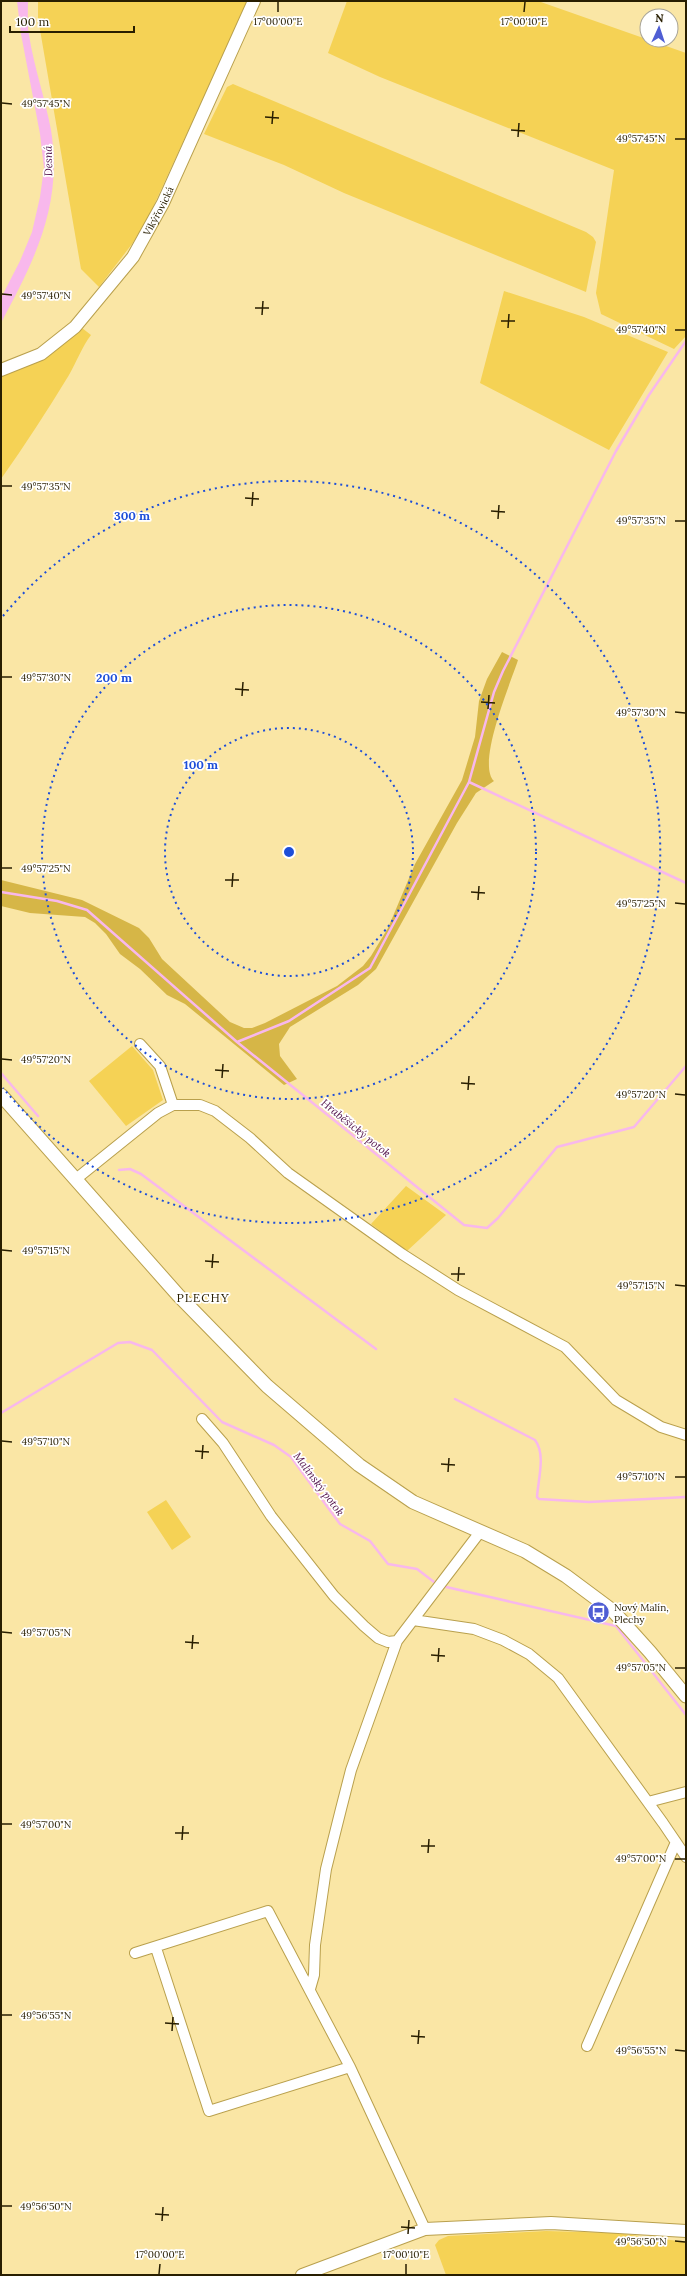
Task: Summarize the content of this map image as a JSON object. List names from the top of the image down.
{
  "streets": {
    "street": ["Vikýřovická"]
  },
  "districts": ["PLECHY"],
  "water": ["Desná", "Hraběšický potok", "Malínský potok"],
  "places": {
    "bus stop": ["Nový Malín, Plechy"]
  },
  "scale_bar": "100 m",
  "north": "top",
  "coordinates": [
    "17°00'00\"E",
    "17°00'10\"E",
    "49°57'45\"N",
    "49°57'40\"N",
    "49°57'35\"N",
    "49°57'30\"N",
    "49°57'25\"N",
    "49°57'20\"N",
    "49°57'15\"N",
    "49°57'10\"N",
    "49°57'05\"N",
    "49°57'00\"N",
    "49°56'55\"N",
    "49°56'50\"N"
  ],
  "rings": ["300 m", "200 m", "100 m"]
}
